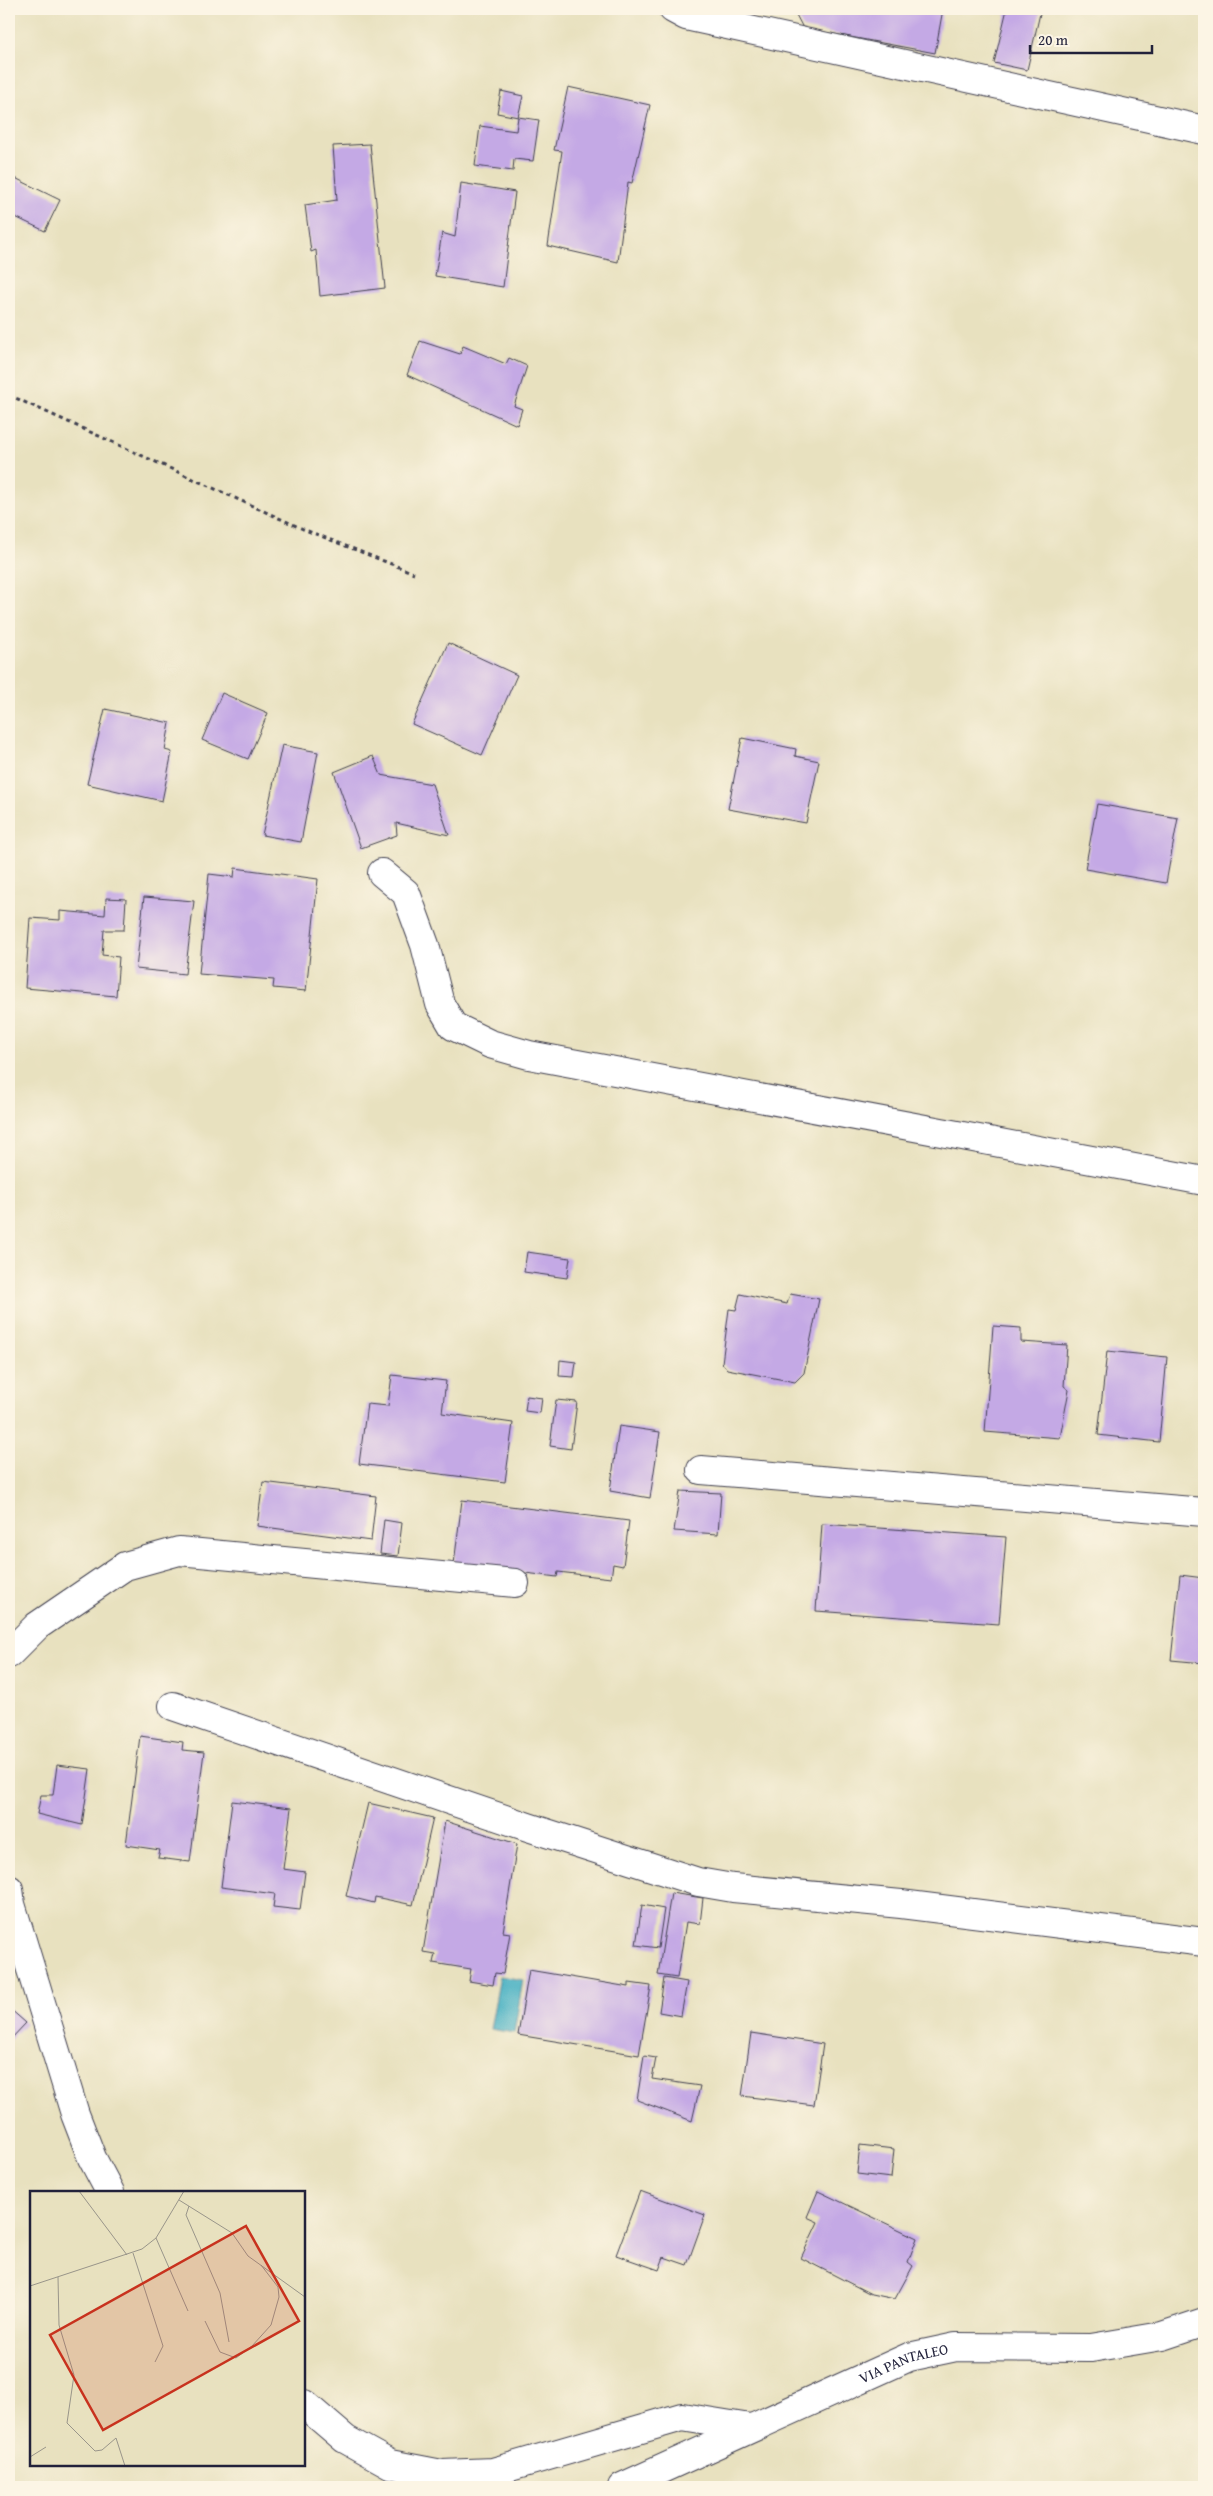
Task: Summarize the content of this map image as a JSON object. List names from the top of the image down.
{
  "streets": {
    "street": ["VIA PANTALEO"]
  },
  "scale_bar": "20 m"
}
